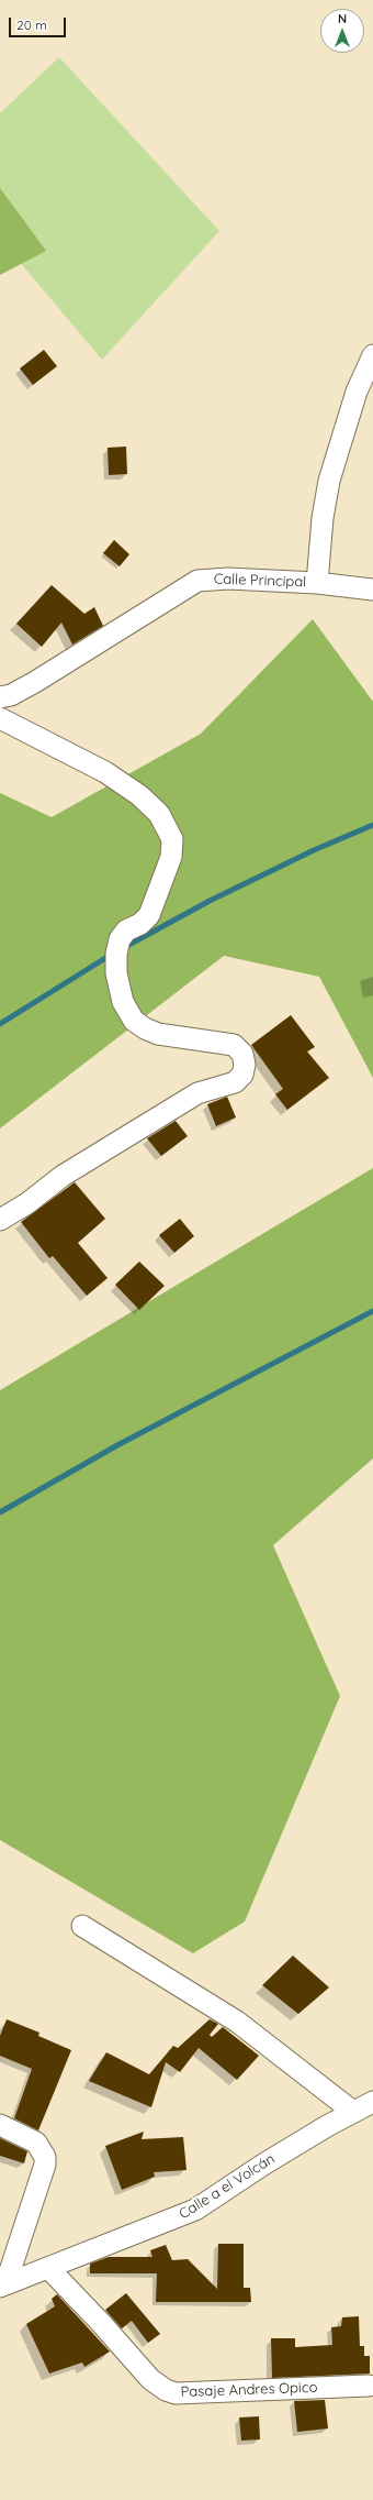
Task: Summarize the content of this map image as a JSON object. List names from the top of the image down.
{
  "streets": {
    "street": ["Calle Principal", "Calle a el Volcán", "Pasaje Andres Opico"]
  },
  "crossings": [
    ["Calle a el Volcán", "Pasaje Andres Opico"]
  ],
  "scale_bar": "20 m",
  "north": "top"
}
